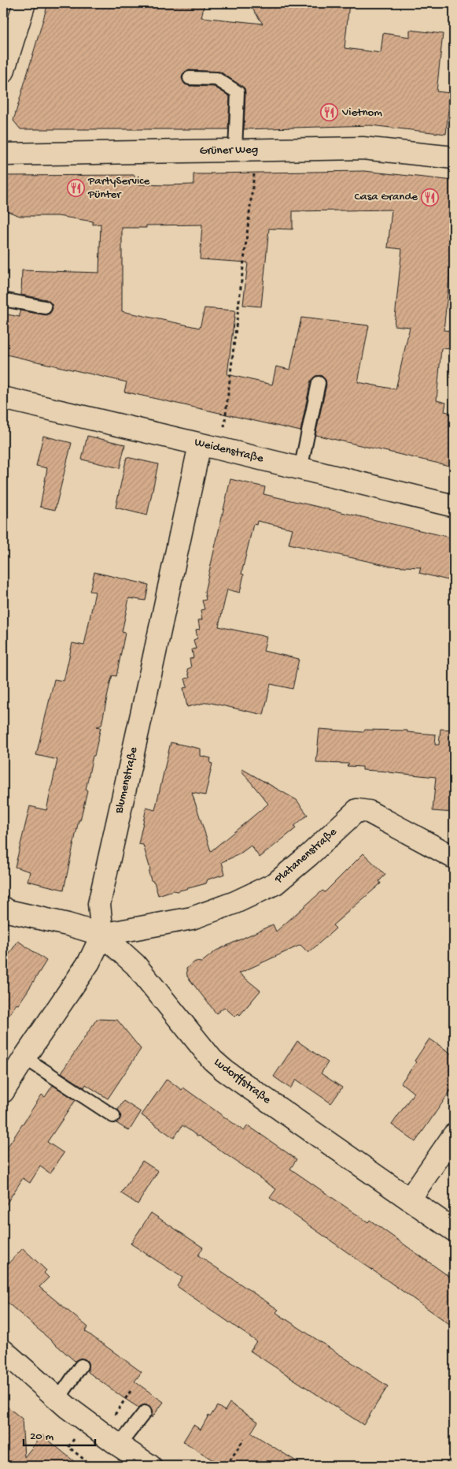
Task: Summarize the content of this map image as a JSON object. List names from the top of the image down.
{
  "streets": {
    "street": [
      "Grüner Weg",
      "Weidenstraße",
      "Blumenstraße",
      "Platanenstraße",
      "Ludorffstraße"
    ]
  },
  "crossings": [
    ["Weidenstraße", "Blumenstraße"],
    ["Blumenstraße", "Platanenstraße"],
    ["Blumenstraße", "Ludorffstraße"],
    ["Platanenstraße", "Ludorffstraße"]
  ],
  "places": {
    "restaurant": ["Vietnom", "PartyService Pünter", "Casa Grande"]
  },
  "scale_bar": "20 m"
}
